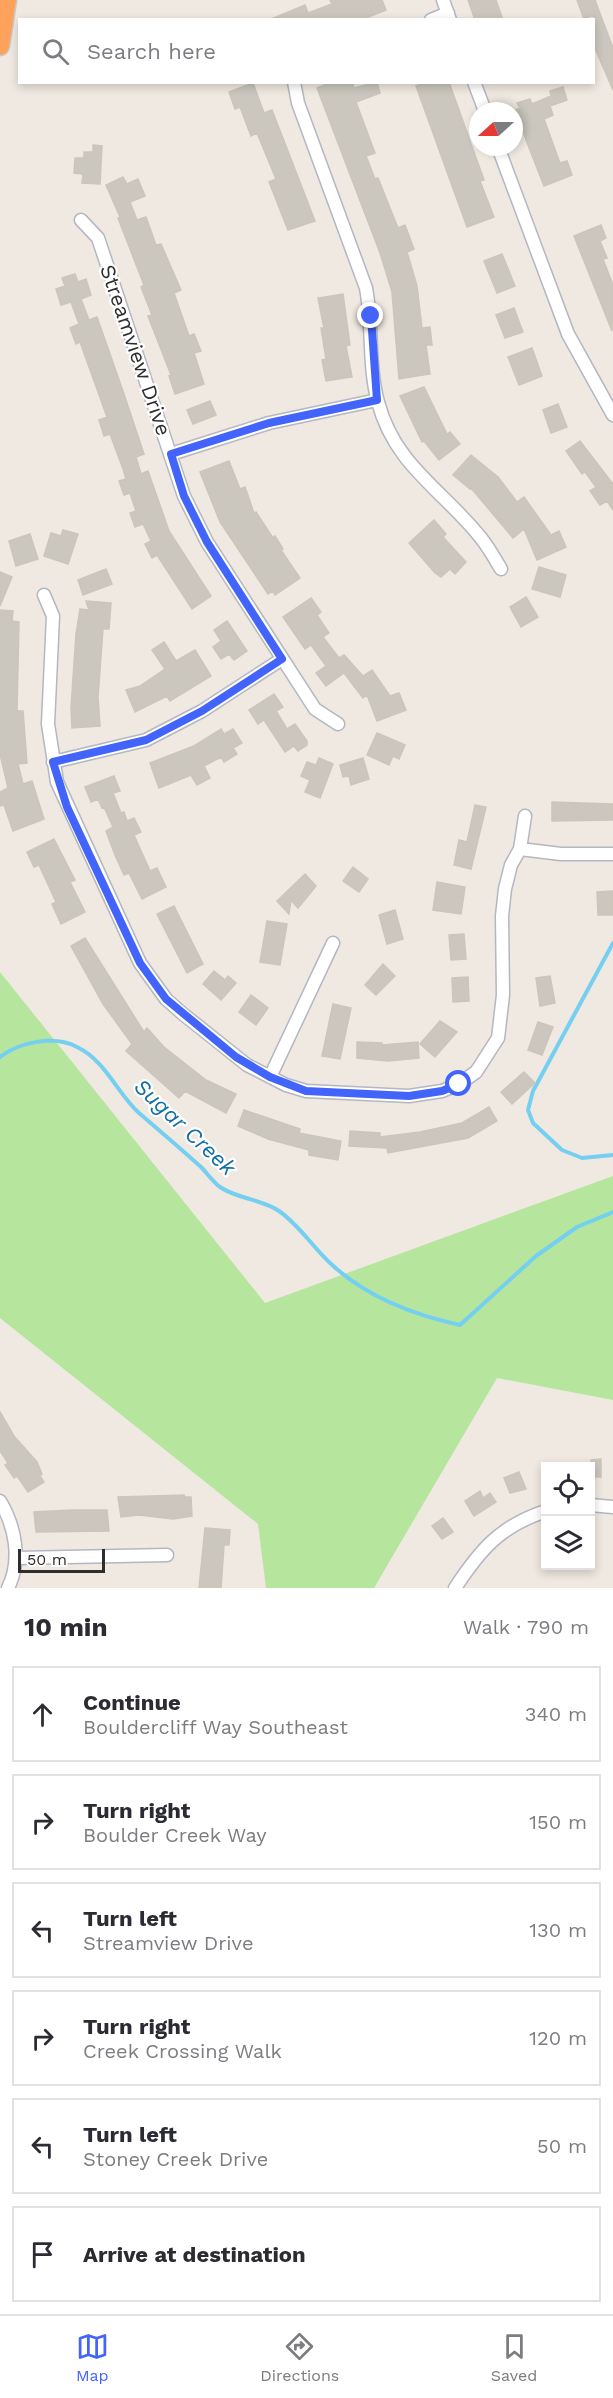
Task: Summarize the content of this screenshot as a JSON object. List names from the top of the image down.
{
  "streets": {
    "street": ["Streamview Drive"]
  },
  "water": ["Sugar Creek"],
  "scale_bar": "50 m",
  "north": "left",
  "page": {
    "search": "Search here",
    "scale": "50 m",
    "heading": ["10 min", "Walk · 790 m"],
    "list": [
      ["Continue", "Bouldercliff Way Southeast", "340 m"],
      ["Turn right", "Boulder Creek Way", "150 m"],
      ["Turn left", "Streamview Drive", "130 m"],
      ["Turn right", "Creek Crossing Walk", "120 m"],
      ["Turn left", "Stoney Creek Drive", "50 m"],
      "Arrive at destination"
    ],
    "nav": ["Map", "Directions", "Saved"]
  }
}
